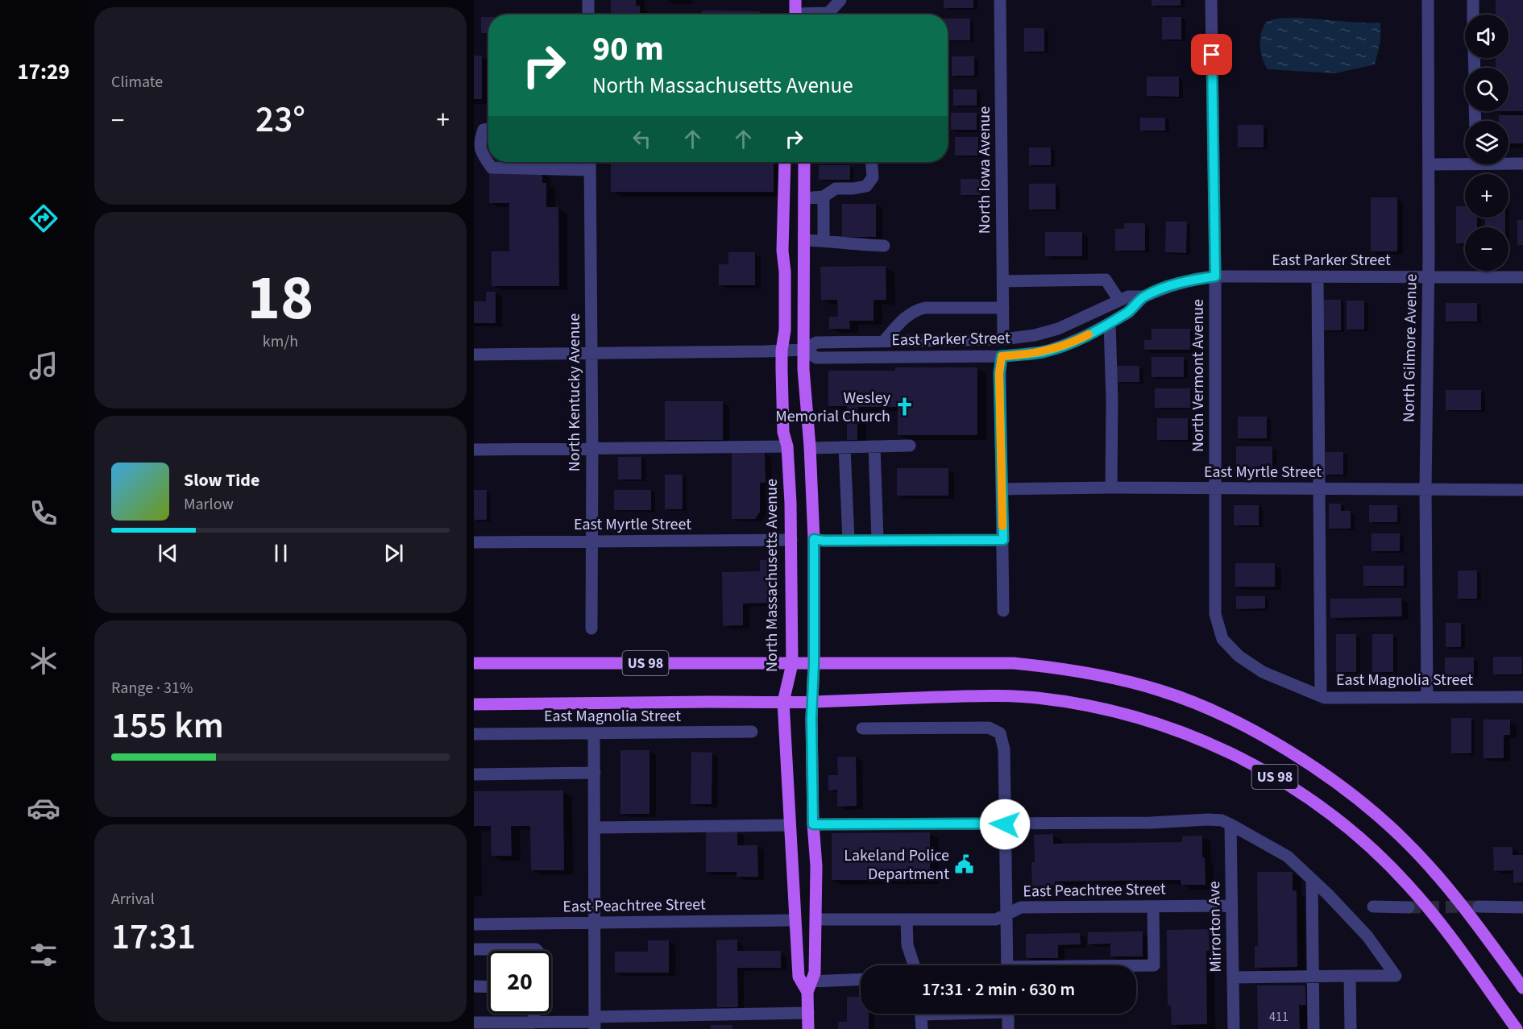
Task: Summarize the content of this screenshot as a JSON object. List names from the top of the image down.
{
  "streets": {
    "main road": ["North Massachusetts Avenue", "US 98"],
    "street": [
      "North Iowa Avenue",
      "East Parker Street",
      "North Gilmore Avenue",
      "North Vermont Avenue",
      "North Kentucky Avenue",
      "East Myrtle Street",
      "East Magnolia Street",
      "East Peachtree Street",
      "Mirrorton Ave"
    ]
  },
  "crossings": [
    ["North Iowa Avenue", "East Parker Street"],
    ["East Parker Street", "North Gilmore Avenue"],
    ["East Parker Street", "North Vermont Avenue"],
    ["East Parker Street", "North Kentucky Avenue"],
    ["East Parker Street", "North Massachusetts Avenue"],
    ["North Gilmore Avenue", "East Myrtle Street"],
    ["North Gilmore Avenue", "East Magnolia Street"],
    ["North Vermont Avenue", "East Myrtle Street"],
    ["North Vermont Avenue", "East Magnolia Street"],
    ["North Kentucky Avenue", "East Myrtle Street"],
    ["East Myrtle Street", "North Massachusetts Avenue"],
    ["North Massachusetts Avenue", "US 98"],
    ["North Massachusetts Avenue", "East Peachtree Street"],
    ["East Peachtree Street", "Mirrorton Ave"]
  ],
  "places": {
    "church": ["Wesley Memorial Church"],
    "public building": ["Lakeland Police Department"]
  },
  "house_numbers": ["411"],
  "page": {
    "tabs": "17:29",
    "tile": [
      "Climate",
      ["18", "km/h"],
      ["Range · 31%", "155 km"],
      ["Arrival", "17:31"]
    ],
    "map_buttons": ["+", "−"],
    "turn": ["90 m", "North Massachusetts Avenue"],
    "heat": ["−", "23°", "+"],
    "song": ["Slow Tide", "Marlow"],
    "limit": "20",
    "trip": "17:31 · 2 min · 630 m"
  }
}
